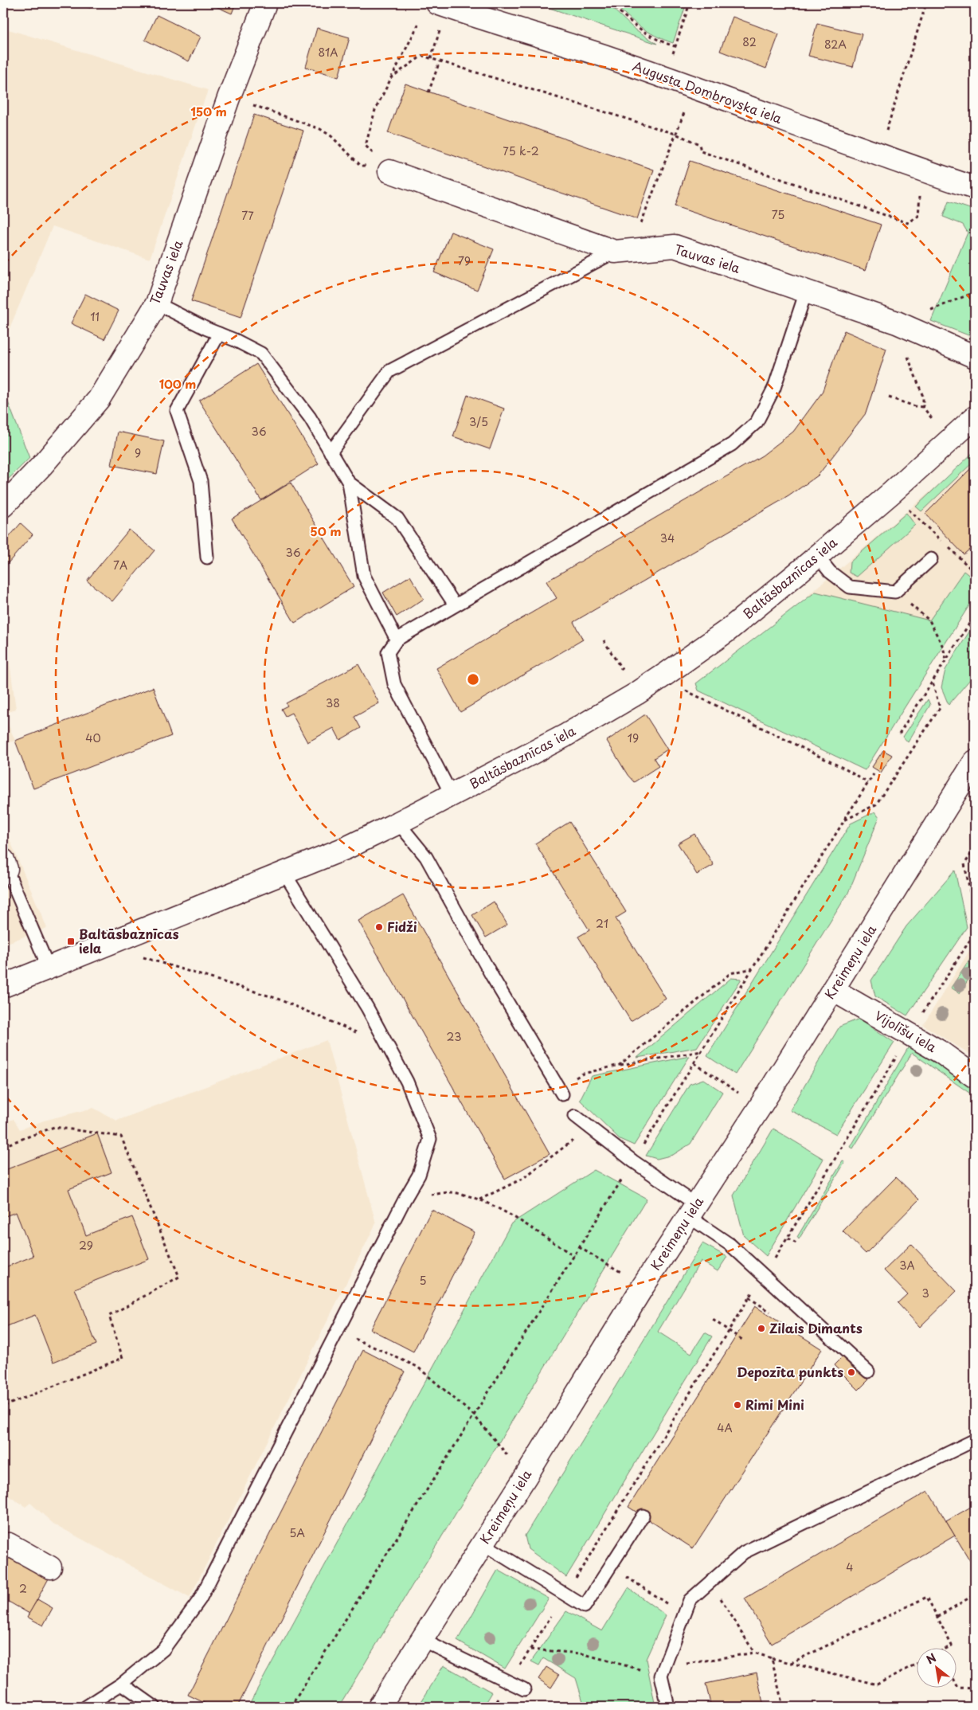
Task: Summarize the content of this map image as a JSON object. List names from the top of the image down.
{
  "streets": {
    "street": [
      "Augusta Dombrovska iela",
      "Tauvas iela",
      "Baltāsbaznīcas iela",
      "Kreimeņu iela",
      "Vijolīšu iela"
    ]
  },
  "crossings": [
    ["Kreimeņu iela", "Vijolīšu iela"]
  ],
  "places": {
    "other": [
      "Fidži",
      "Zilais Dimants",
      "Depozīta punkts",
      "Rimi Mini"
    ],
    "transit": ["Baltāsbaznīcas iela"]
  },
  "house_numbers": [
    "82",
    "82A",
    "81A",
    "75 k-2",
    "75",
    "77",
    "79",
    "11",
    "3/5",
    "36",
    "9",
    "34",
    "36",
    "7A",
    "38",
    "40",
    "19",
    "21",
    "23",
    "29",
    "3A",
    "5",
    "3",
    "4A",
    "5A",
    "4",
    "2"
  ],
  "north": "top left",
  "rings": ["150 m", "100 m", "50 m"]
}
